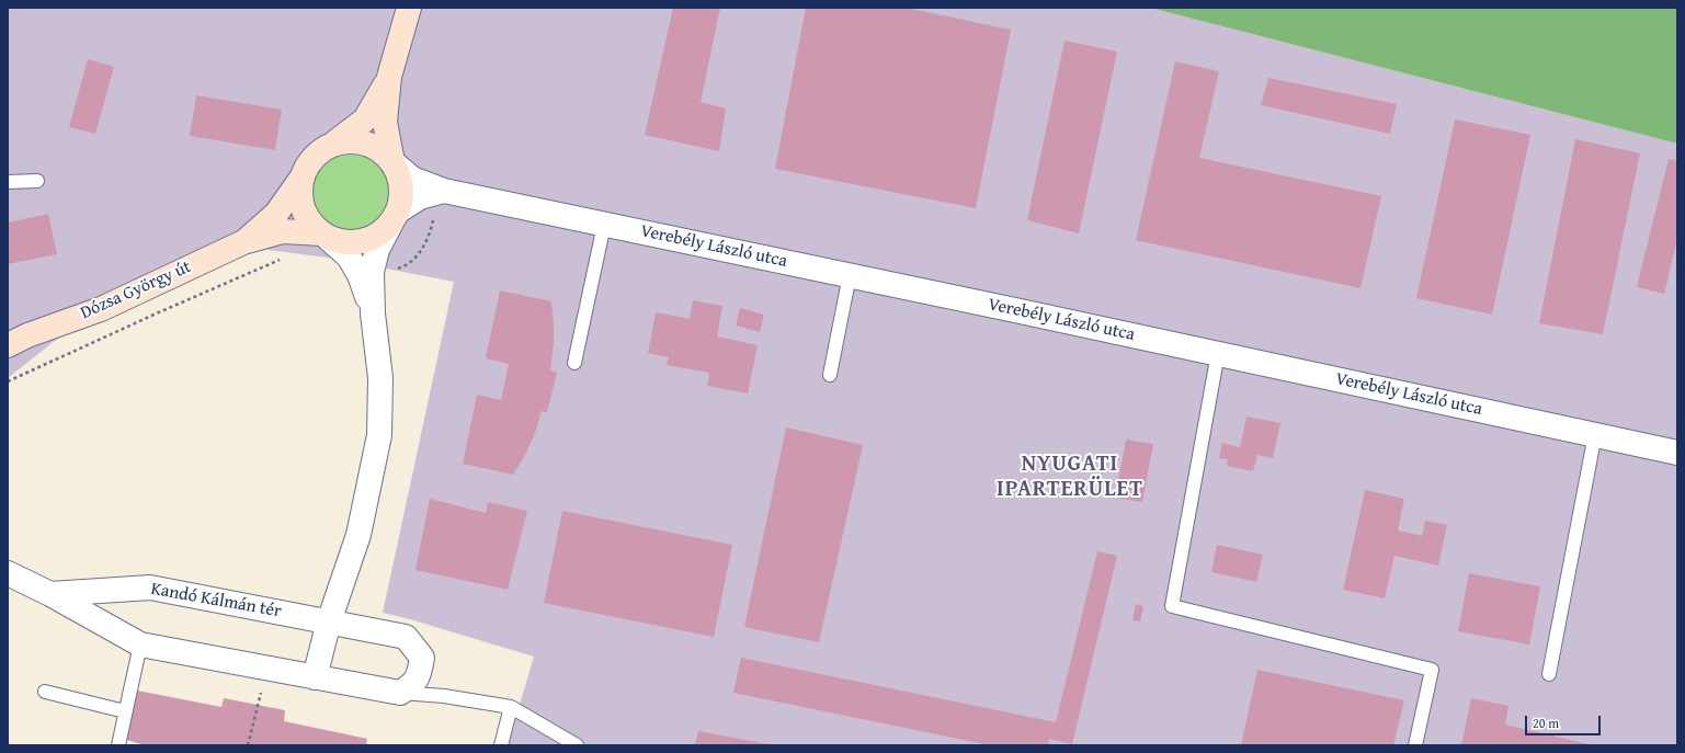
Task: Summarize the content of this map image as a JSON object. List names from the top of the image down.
{
  "streets": {
    "street": ["Verebély László utca", "Dózsa György út", "Kandó Kálmán tér"]
  },
  "crossings": [
    ["Verebély László utca", "Dózsa György út"]
  ],
  "districts": ["NYUGATI IPARTERÜLET"],
  "scale_bar": "20 m"
}
